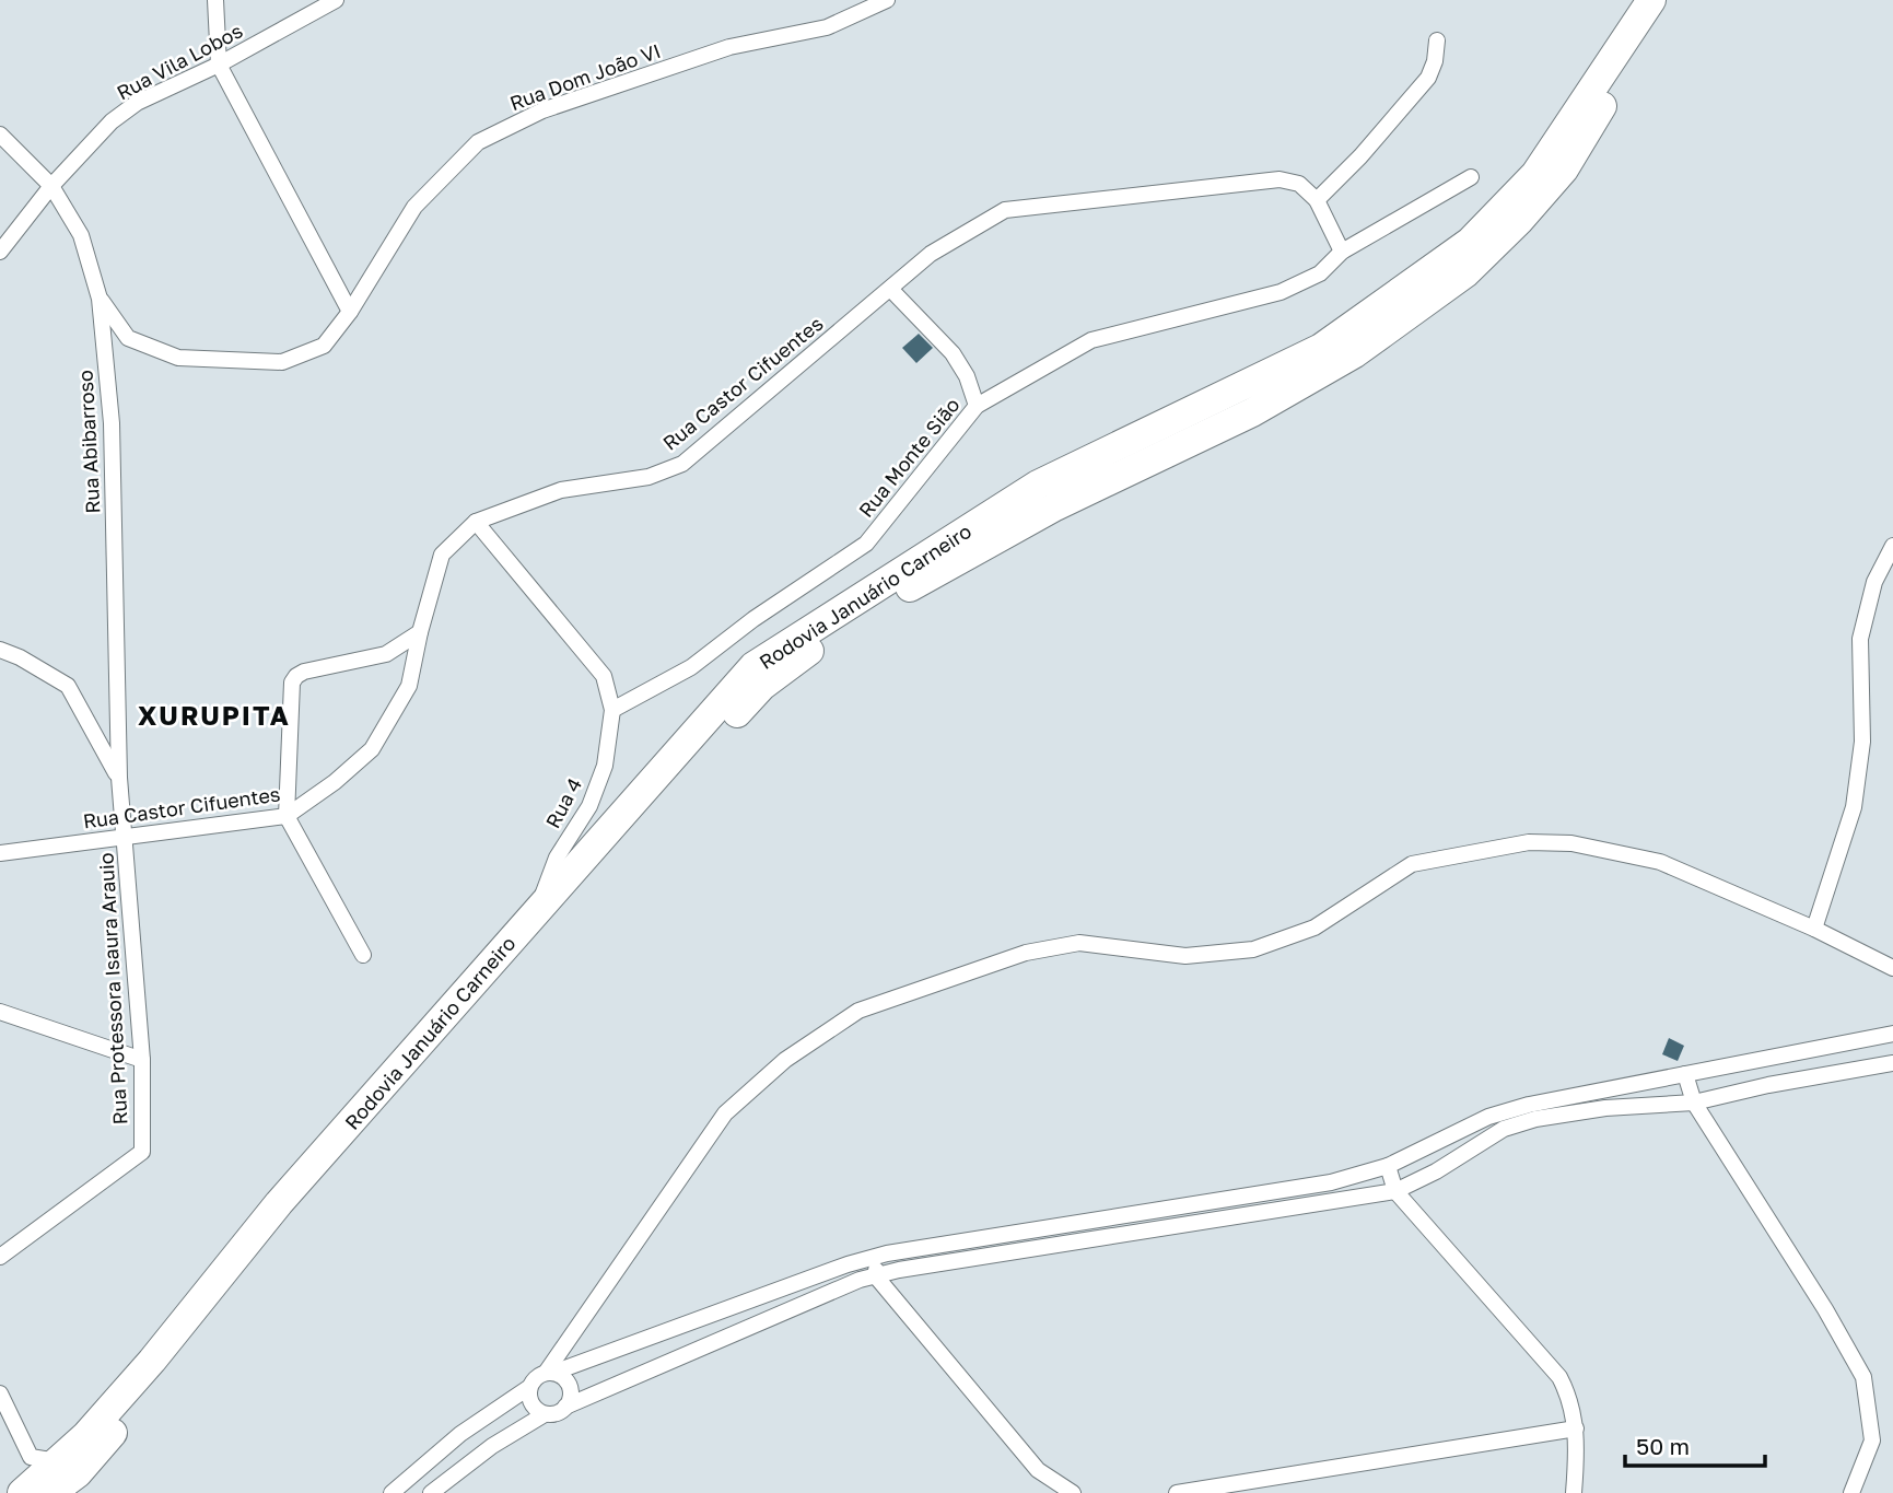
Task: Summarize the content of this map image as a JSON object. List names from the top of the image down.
{
  "streets": {
    "highway": ["Rodovia Januário Carneiro"],
    "street": [
      "Rua Vila Lobos",
      "Rua Dom João VI",
      "Rua Castor Cifuentes",
      "Rua Abibarroso",
      "Rua Monte Sião",
      "Rua 4",
      "Rua Protessora Isaura Arauio"
    ]
  },
  "crossings": [
    ["Rua Vila Lobos", "Rua Abibarroso"],
    ["Rua Dom João VI", "Rua Abibarroso"],
    ["Rua Castor Cifuentes", "Rua Protessora Isaura Arauio"],
    ["Rua Abibarroso", "Rua Protessora Isaura Arauio"],
    ["Rua Monte Sião", "Rua 4"],
    ["Rodovia Januário Carneiro", "Rua 4"]
  ],
  "districts": ["XURUPITA"],
  "scale_bar": "50 m"
}
